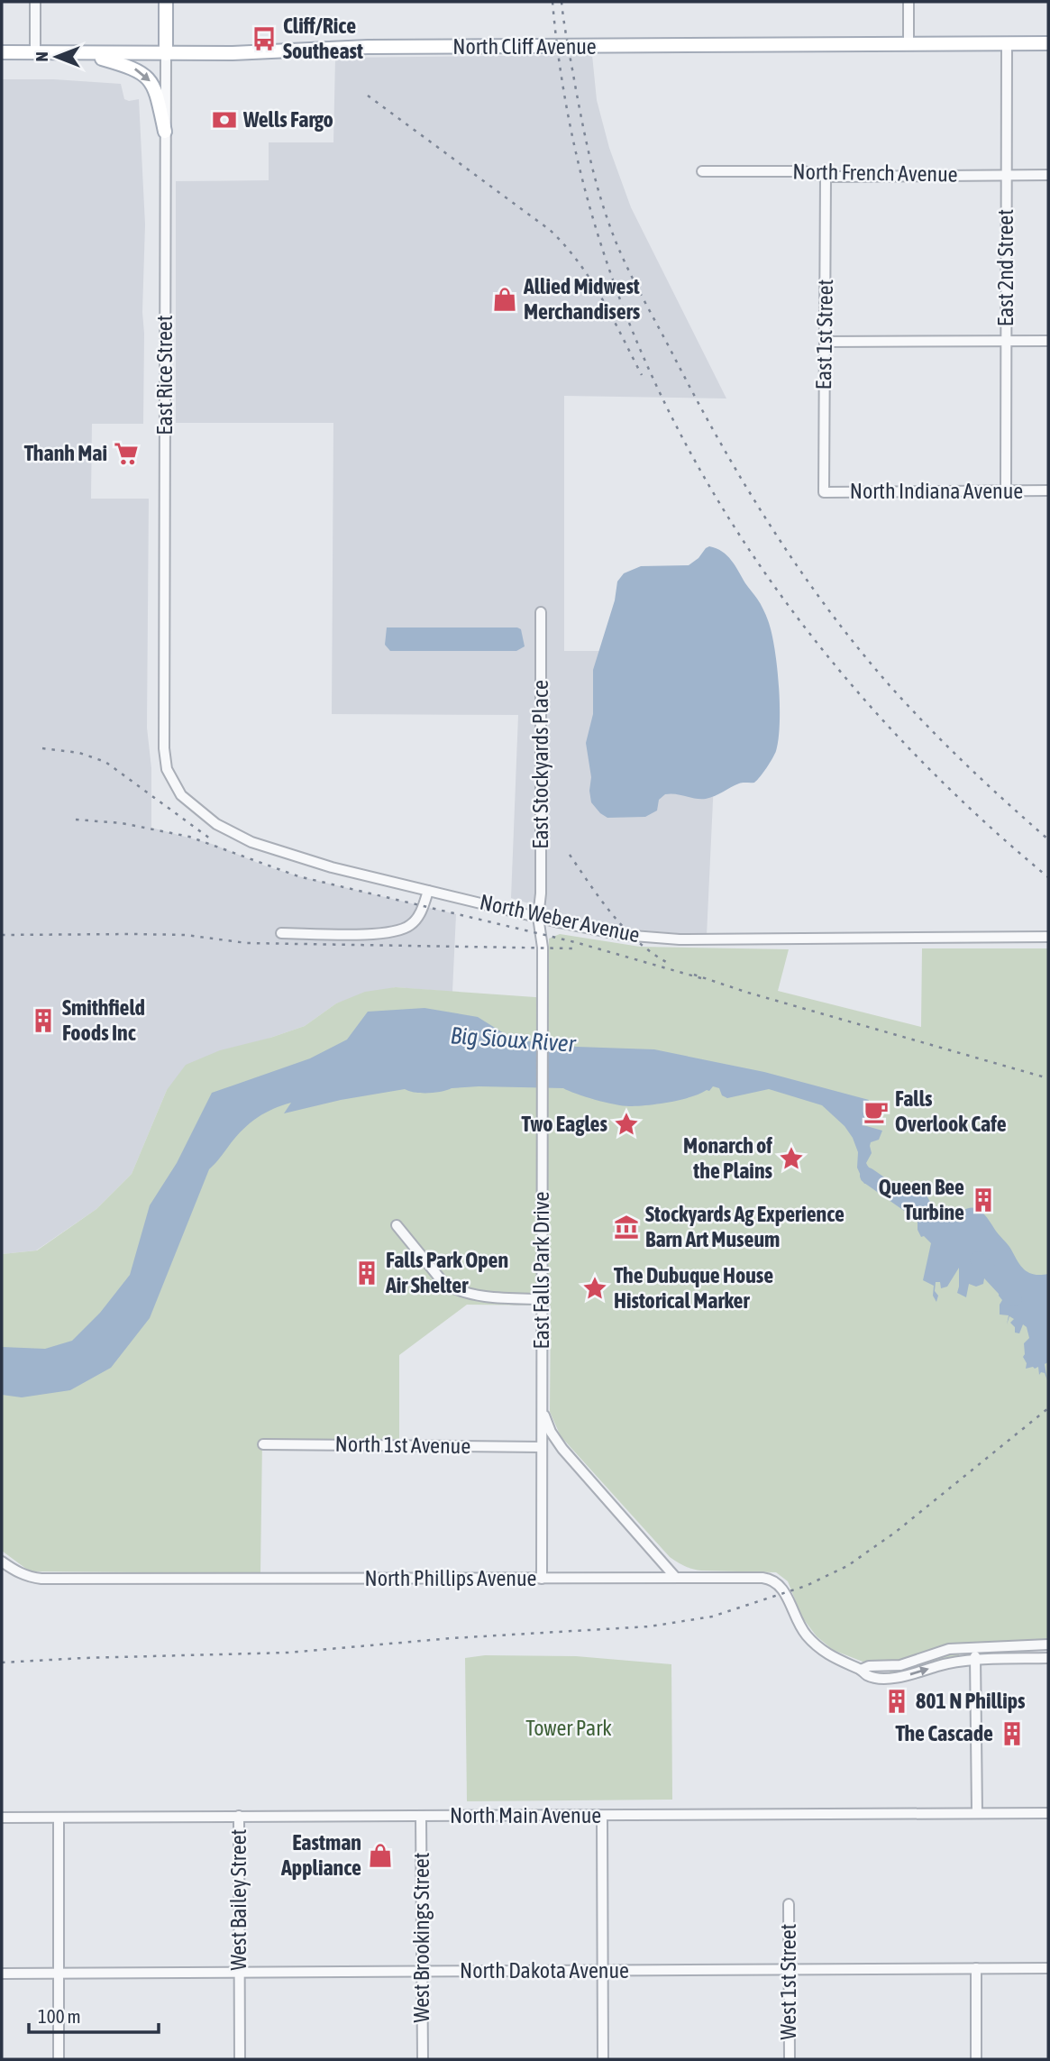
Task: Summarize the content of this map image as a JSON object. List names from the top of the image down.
{
  "streets": {
    "main road": ["North Cliff Avenue", "East Rice Street"],
    "street": [
      "North French Avenue",
      "East 2nd Street",
      "East 1st Street",
      "North Indiana Avenue",
      "East Stockyards Place",
      "North Weber Avenue",
      "East Falls Park Drive",
      "North 1st Avenue",
      "North Phillips Avenue",
      "North Main Avenue",
      "West Bailey Street",
      "West Brookings Street",
      "North Dakota Avenue",
      "West 1st Street"
    ]
  },
  "crossings": [
    ["North Cliff Avenue", "East 2nd Street"],
    ["North Cliff Avenue", "East Rice Street"],
    ["North French Avenue", "East 2nd Street"],
    ["North French Avenue", "East 1st Street"],
    ["East 2nd Street", "North Indiana Avenue"],
    ["East 1st Street", "North Indiana Avenue"],
    ["East Rice Street", "North Weber Avenue"],
    ["East Stockyards Place", "North Weber Avenue"],
    ["East Stockyards Place", "East Falls Park Drive"],
    ["North Weber Avenue", "East Falls Park Drive"],
    ["East Falls Park Drive", "North Phillips Avenue"],
    ["North Main Avenue", "West Bailey Street"],
    ["North Main Avenue", "West Brookings Street"],
    ["West Bailey Street", "North Dakota Avenue"],
    ["West Brookings Street", "North Dakota Avenue"],
    ["North Dakota Avenue", "West 1st Street"]
  ],
  "water": ["Big Sioux River"],
  "parks": ["Tower Park"],
  "places": {
    "bus stop": ["Cliff/Rice Southeast"],
    "bank": ["Wells Fargo"],
    "shop": ["Allied Midwest Merchandisers", "Eastman Appliance"],
    "supermarket": ["Thanh Mai"],
    "building": [
      "Smithfield Foods Inc",
      "Queen Bee Turbine",
      "Falls Park Open Air Shelter",
      "801 N Phillips",
      "The Cascade"
    ],
    "cafe": ["Falls Overlook Cafe"],
    "place": ["Two Eagles", "Monarch of the Plains", "The Dubuque House Historical Marker"],
    "museum": ["Stockyards Ag Experience Barn Art Museum"]
  },
  "scale_bar": "100 m",
  "north": "left"
}
